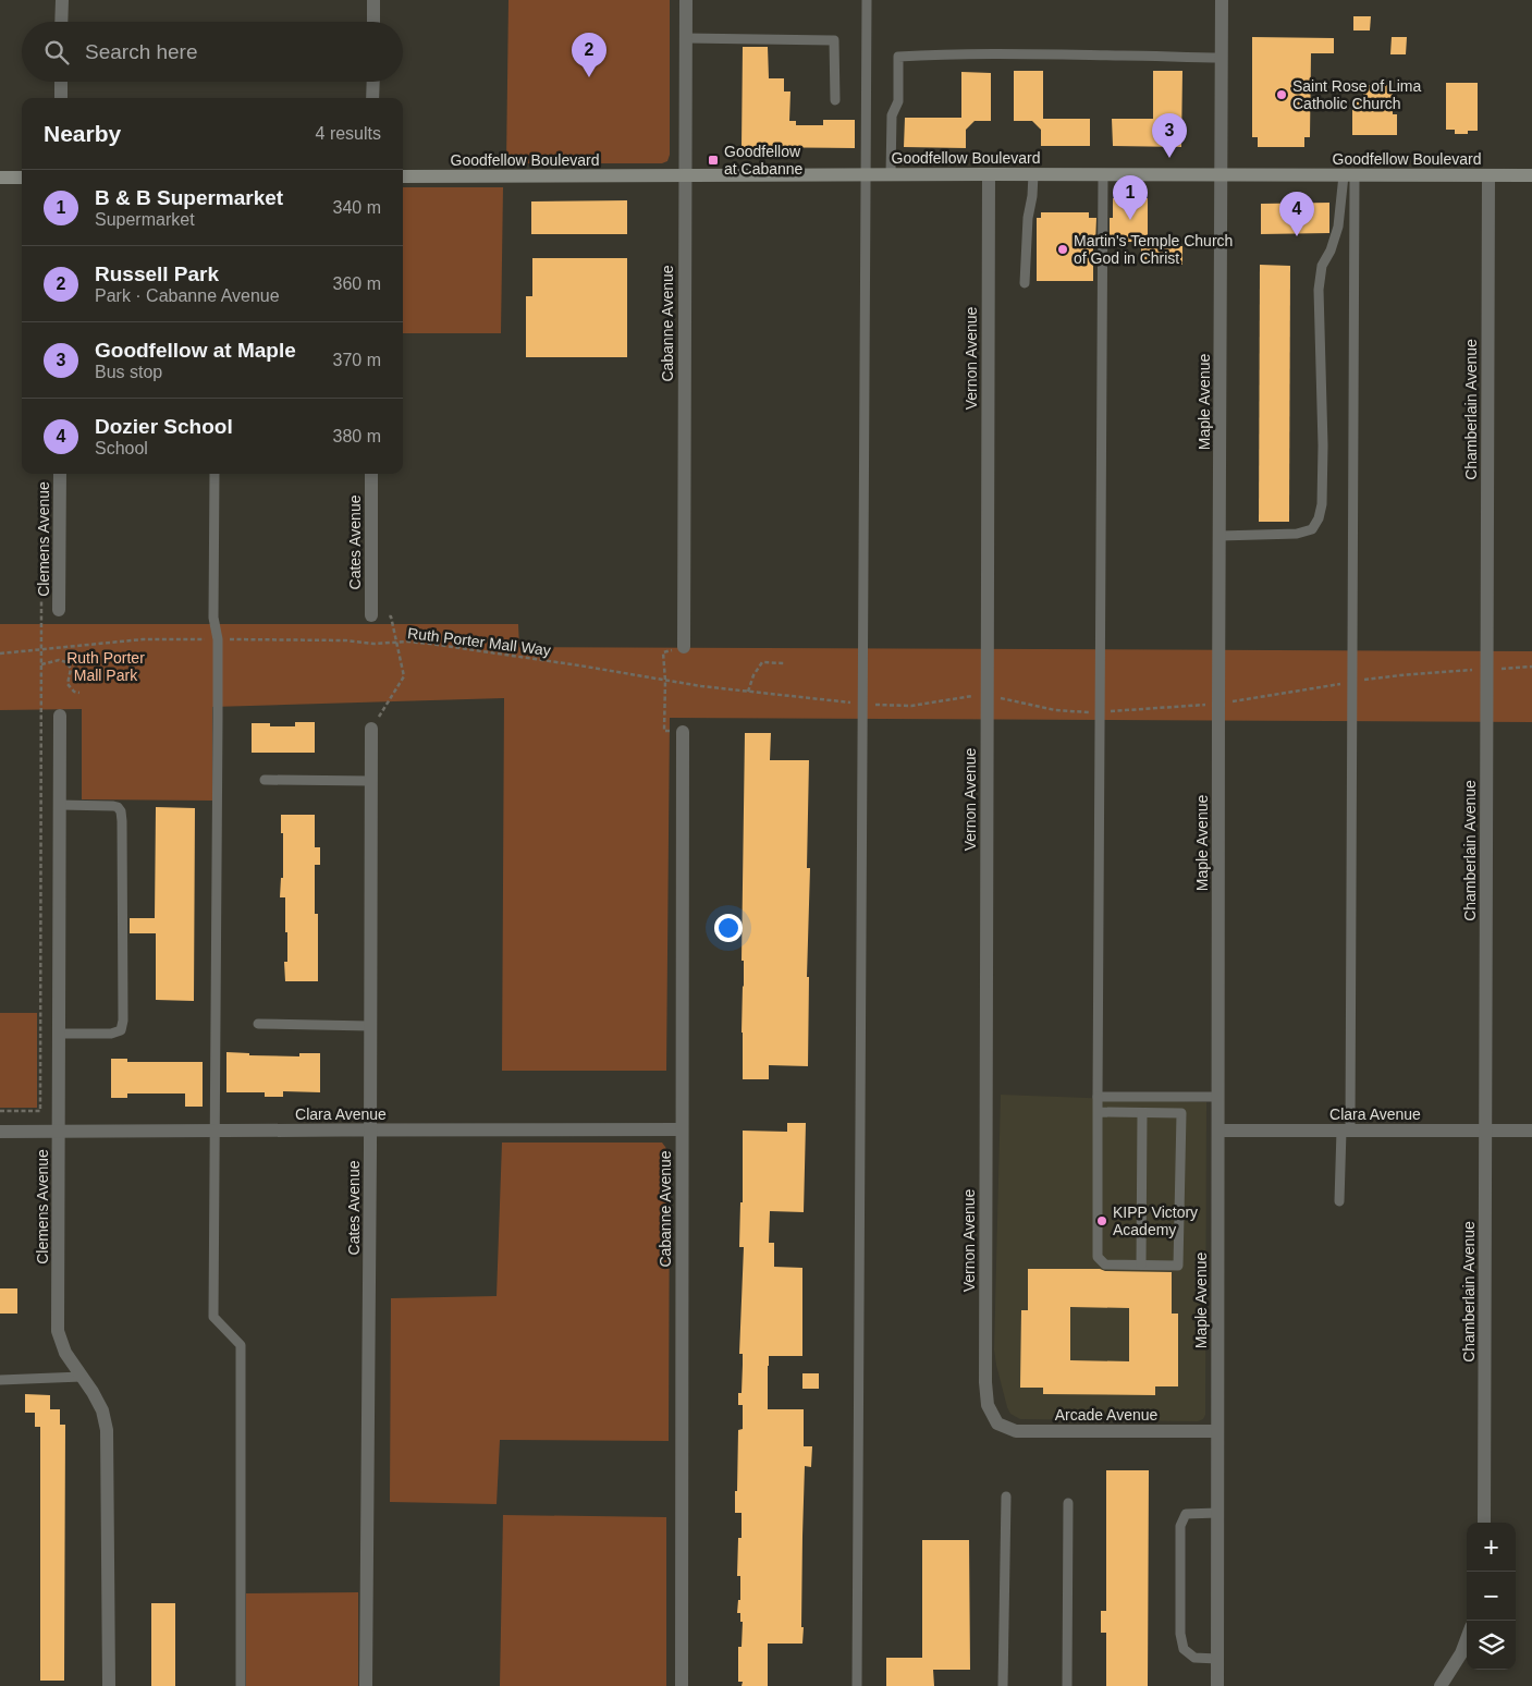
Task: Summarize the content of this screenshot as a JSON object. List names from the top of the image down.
{
  "streets": {
    "main road": ["Goodfellow Boulevard"],
    "street": [
      "Cabanne Avenue",
      "Vernon Avenue",
      "Maple Avenue",
      "Chamberlain Avenue",
      "Clemens Avenue",
      "Cates Avenue",
      "Clara Avenue",
      "Arcade Avenue"
    ],
    "path": ["Ruth Porter Mall Way"]
  },
  "crossings": [
    ["Goodfellow Boulevard", "Cabanne Avenue"],
    ["Goodfellow Boulevard", "Vernon Avenue"],
    ["Goodfellow Boulevard", "Maple Avenue"],
    ["Goodfellow Boulevard", "Chamberlain Avenue"],
    ["Cabanne Avenue", "Clara Avenue"],
    ["Vernon Avenue", "Arcade Avenue"],
    ["Maple Avenue", "Clara Avenue"],
    ["Maple Avenue", "Arcade Avenue"],
    ["Chamberlain Avenue", "Clara Avenue"],
    ["Clemens Avenue", "Clara Avenue"],
    ["Cates Avenue", "Clara Avenue"]
  ],
  "parks": ["Ruth Porter Mall Park"],
  "places": {
    "other": ["Saint Rose of Lima Catholic Church", "Martin's Temple Church of God in Christ", "KIPP Victory Academy"],
    "transit": ["Goodfellow at Cabanne"]
  },
  "page": {
    "search": "Search here",
    "pins": [
      "2",
      "3",
      "1",
      "4"
    ],
    "heading": ["Nearby", "4 results"],
    "list": [
      {
        "mark": "1",
        "name": "B & B Supermarket",
        "note": "Supermarket",
        "value": "340 m"
      },
      {
        "mark": "2",
        "name": "Russell Park",
        "note": "Park · Cabanne Avenue",
        "value": "360 m"
      },
      {
        "mark": "3",
        "name": "Goodfellow at Maple",
        "note": "Bus stop",
        "value": "370 m"
      },
      {
        "mark": "4",
        "name": "Dozier School",
        "note": "School",
        "value": "380 m"
      }
    ],
    "map_buttons": ["+", "−"]
  }
}
